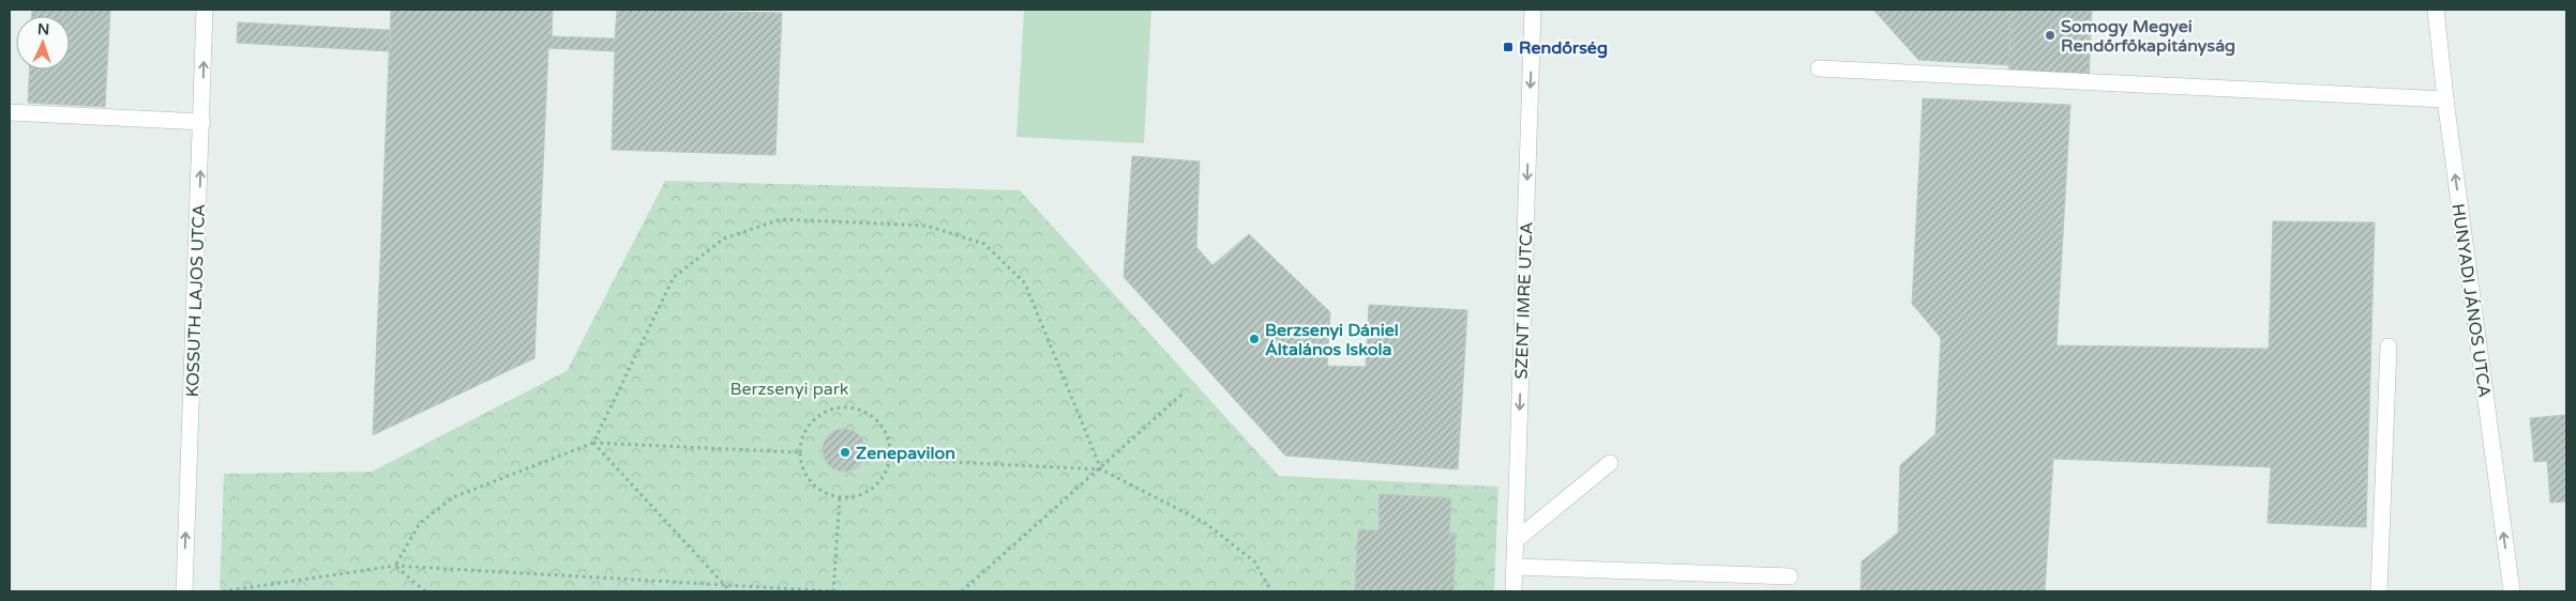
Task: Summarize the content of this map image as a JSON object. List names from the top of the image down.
{
  "streets": {
    "street": ["KOSSUTH LAJOS UTCA", "SZENT IMRE UTCA", "HUNYADI JÁNOS UTCA"]
  },
  "one_way": ["KOSSUTH LAJOS UTCA", "SZENT IMRE UTCA"],
  "parks": ["Berzsenyi park"],
  "places": {
    "other": ["Somogy Megyei Rendőrfőkapitányság", "Berzsenyi Dániel Általános Iskola", "Zenepavilon"],
    "transit": ["Rendőrség"]
  },
  "north": "top"
}
